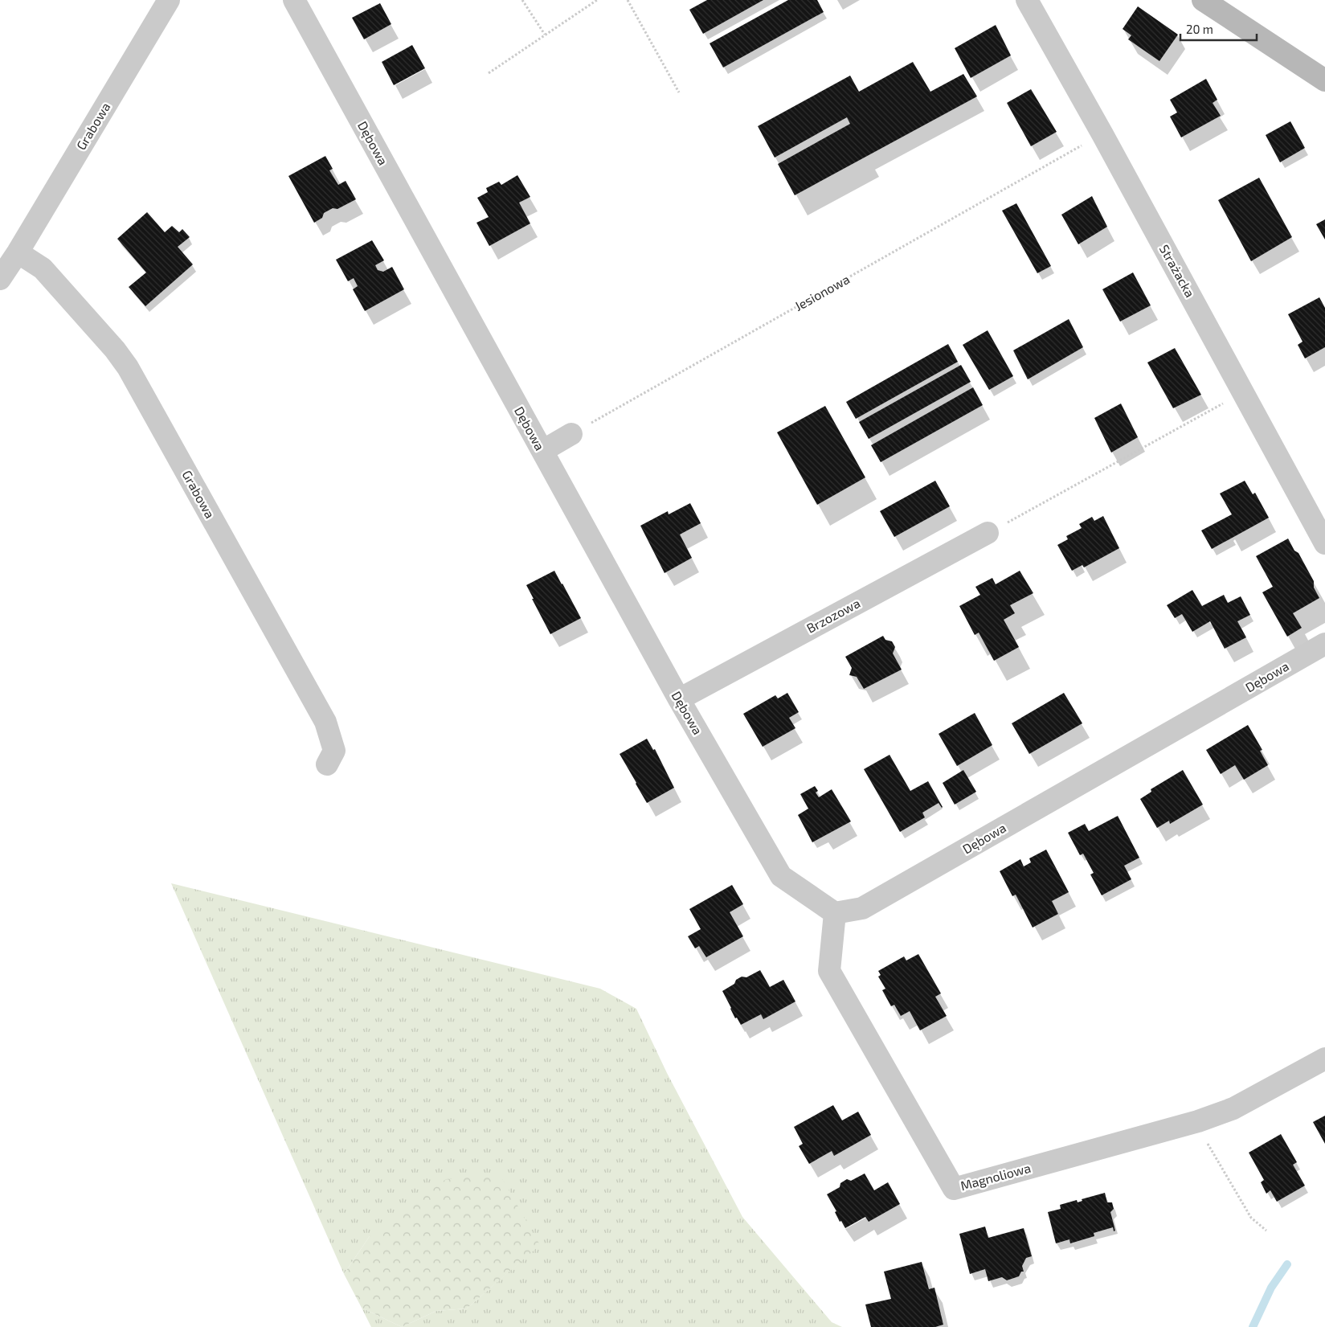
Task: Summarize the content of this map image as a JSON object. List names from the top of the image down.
{
  "streets": {
    "street": [
      "Grabowa",
      "Dębowa",
      "Strażacka",
      "Brzozowa",
      "Magnoliowa"
    ],
    "path": ["Jesionowa"]
  },
  "crossings": [
    ["Dębowa", "Brzozowa"],
    ["Dębowa", "Magnoliowa"],
    ["Strażacka", "Jesionowa"]
  ],
  "scale_bar": "20 m"
}
